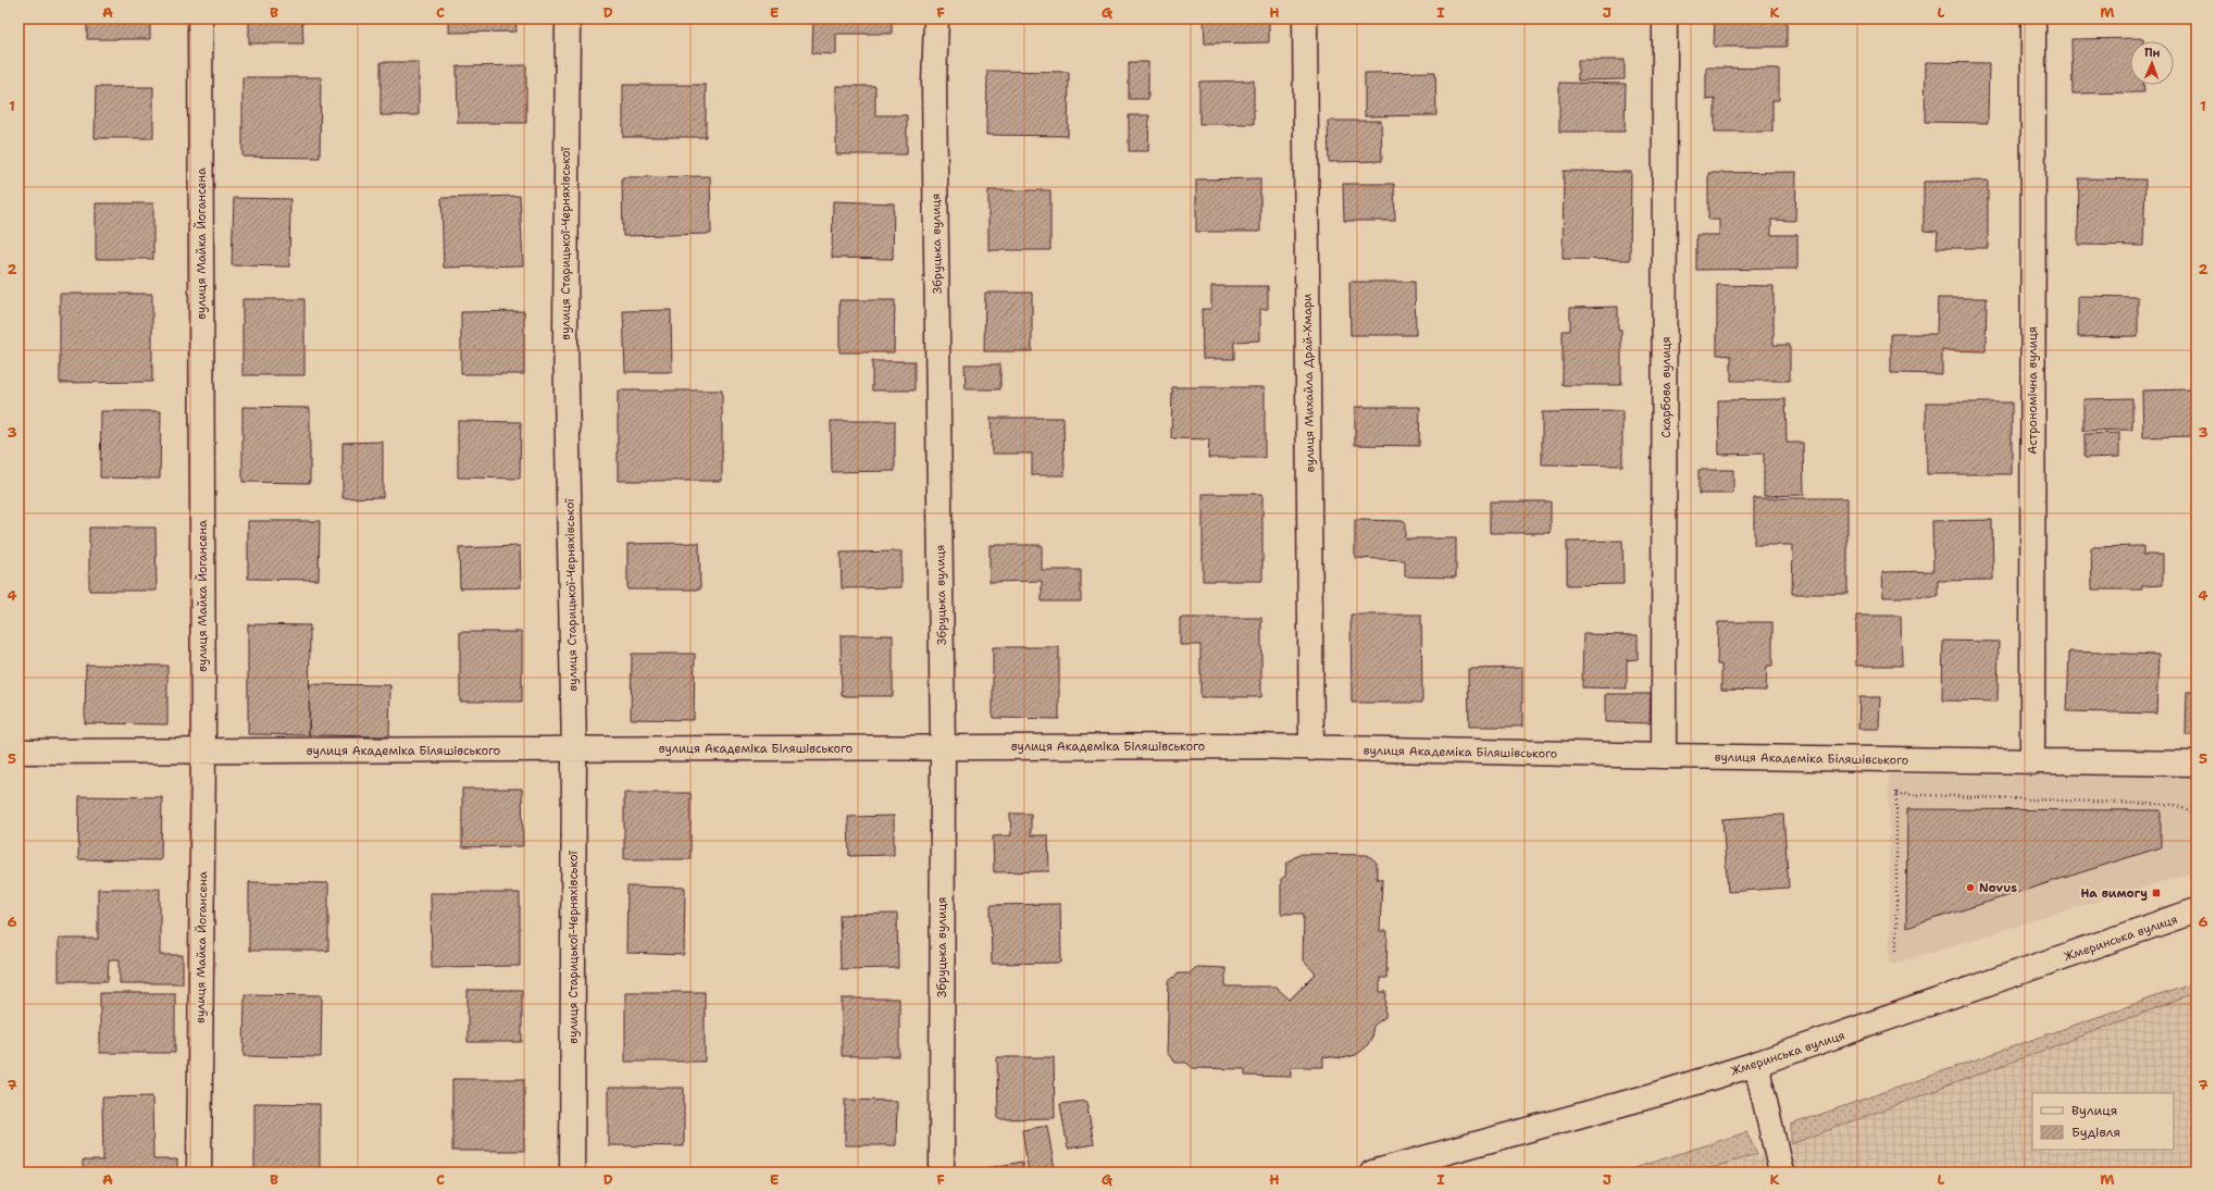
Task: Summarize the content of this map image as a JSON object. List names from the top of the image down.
{
  "streets": {
    "street": [
      "вулиця Майка Йогансена",
      "вулиця Старицької-Черняхівської",
      "Збруцька вулиця",
      "вулиця Михайла Драй-Хмари",
      "Скарбова вулиця",
      "Астрономічна вулиця",
      "вулиця Академіка Біляшівського",
      "Жмеринська вулиця"
    ]
  },
  "crossings": [
    ["вулиця Майка Йогансена", "вулиця Академіка Біляшівського"],
    ["вулиця Старицької-Черняхівської", "вулиця Академіка Біляшівського"],
    ["Збруцька вулиця", "вулиця Академіка Біляшівського"],
    ["вулиця Михайла Драй-Хмари", "вулиця Академіка Біляшівського"],
    ["Скарбова вулиця", "вулиця Академіка Біляшівського"],
    ["Астрономічна вулиця", "вулиця Академіка Біляшівського"]
  ],
  "places": {
    "other": ["Novus"],
    "transit": ["На вимогу"]
  },
  "legend": ["Вулиця", "Будівля"],
  "north": "top",
  "grid": {
    "columns": [
      "A",
      "B",
      "C",
      "D",
      "E",
      "F",
      "G",
      "H",
      "I",
      "J",
      "K",
      "L",
      "M"
    ],
    "rows": [
      "1",
      "2",
      "3",
      "4",
      "5",
      "6",
      "7"
    ]
  }
}
